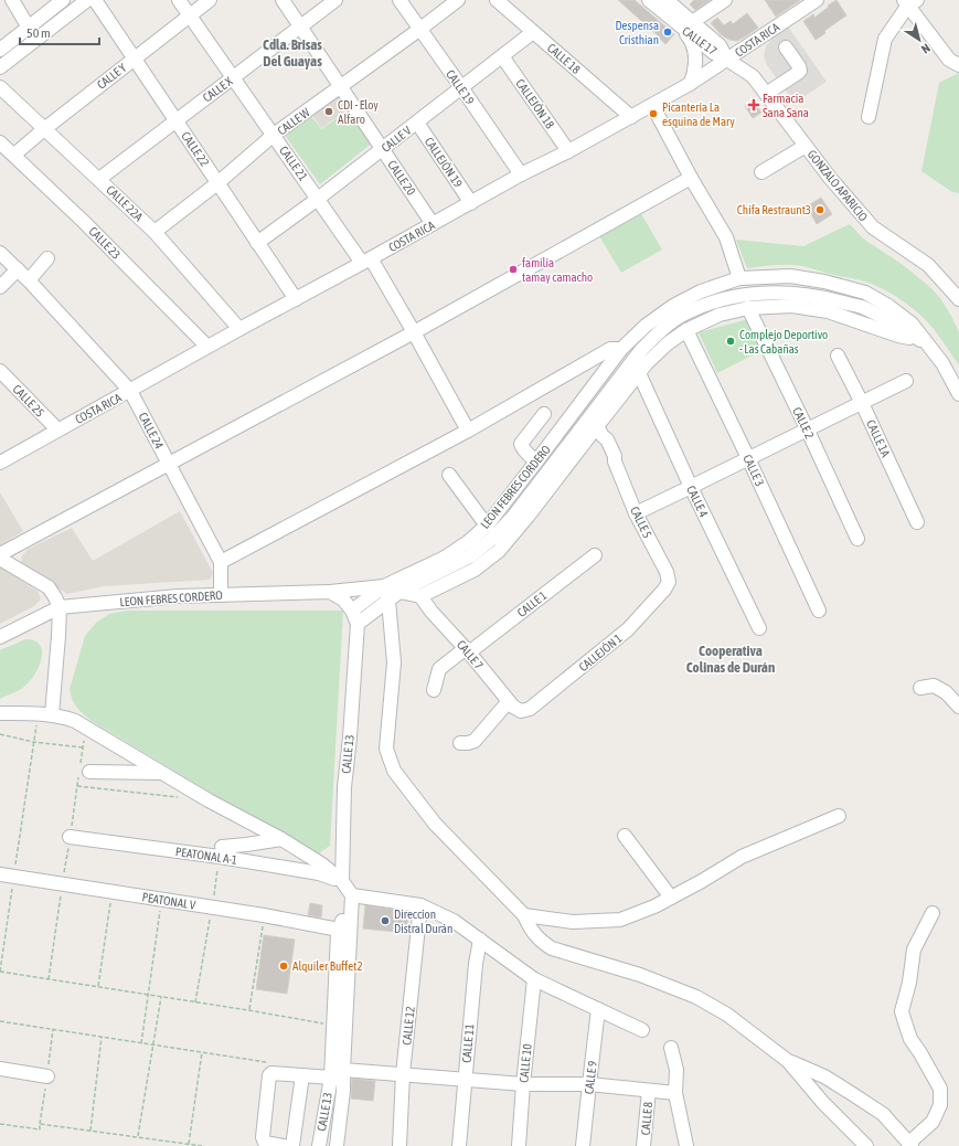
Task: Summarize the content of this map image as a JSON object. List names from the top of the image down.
{
  "streets": {
    "street": [
      "COSTA RICA",
      "CALLE 17",
      "CALLE 18",
      "CALLE Y",
      "CALLE 19",
      "CALLE X",
      "CALLEJÓN 18",
      "CALLE W",
      "CALLE V",
      "CALLE 22",
      "CALLEJÓN 19",
      "CALLE 21",
      "CALLE 20",
      "GONZALO APARICIO",
      "CALLE 22A",
      "CALLE 23",
      "CALLE 25",
      "CALLE 2",
      "CALLE 24",
      "CALLE 1A",
      "CALLE 3",
      "LEON FEBRES CORDERO",
      "CALLE 4",
      "CALLE 5",
      "CALLE 1",
      "CALLEJÓN 1",
      "CALLE 7",
      "CALLE 13",
      "PEATONAL A-1",
      "PEATONAL V",
      "CALLE 12",
      "CALLE 11",
      "CALLE 10",
      "CALLE 9",
      "CALLE 8"
    ]
  },
  "crossings": [
    ["COSTA RICA", "CALLE 17"],
    ["COSTA RICA", "CALLE 18"],
    ["COSTA RICA", "CALLE 19"],
    ["COSTA RICA", "CALLEJÓN 18"],
    ["COSTA RICA", "CALLE 22"],
    ["COSTA RICA", "CALLEJÓN 19"],
    ["COSTA RICA", "CALLE 21"],
    ["COSTA RICA", "CALLE 20"],
    ["COSTA RICA", "GONZALO APARICIO"],
    ["COSTA RICA", "CALLE 22A"],
    ["COSTA RICA", "CALLE 23"],
    ["COSTA RICA", "CALLE 25"],
    ["COSTA RICA", "CALLE 24"],
    ["CALLE 17", "GONZALO APARICIO"],
    ["CALLE 18", "CALLE V"],
    ["CALLE Y", "CALLE 22"],
    ["CALLE Y", "CALLE 21"],
    ["CALLE Y", "CALLE 22A"],
    ["CALLE Y", "CALLE 23"],
    ["CALLE 19", "CALLE W"],
    ["CALLE 19", "CALLE V"],
    ["CALLE X", "CALLE 22"],
    ["CALLE X", "CALLE 21"],
    ["CALLE X", "CALLE 20"],
    ["CALLE X", "CALLE 22A"],
    ["CALLEJÓN 18", "CALLE V"],
    ["CALLE W", "CALLE 22"],
    ["CALLE W", "CALLE 21"],
    ["CALLE W", "CALLE 20"],
    ["CALLE W", "CALLE 22A"],
    ["CALLE V", "CALLE 22"],
    ["CALLE V", "CALLEJÓN 19"],
    ["CALLE V", "CALLE 21"],
    ["CALLE V", "CALLE 20"],
    ["CALLE 24", "LEON FEBRES CORDERO"],
    ["LEON FEBRES CORDERO", "CALLE 5"],
    ["LEON FEBRES CORDERO", "CALLE 13"],
    ["CALLE 5", "CALLEJÓN 1"],
    ["CALLE 1", "CALLE 7"],
    ["CALLEJÓN 1", "CALLE 7"],
    ["CALLE 13", "PEATONAL A-1"],
    ["CALLE 13", "PEATONAL V"]
  ],
  "districts": ["Cdla. Brisas Del Guayas", "Cooperativa Colinas de Durán"],
  "places": {
    "other": [
      "Despensa Cristhian",
      "CDI - Eloy Alfaro",
      "Picantería La esquina de Mary",
      "Chifa Restraunt3",
      "familia tamay camacho",
      "Complejo Deportivo - Las Cabañas",
      "Direccíon Distral Durán",
      "Alquiler Buffet2"
    ],
    "health": ["Farmacia Sana Sana"]
  },
  "scale_bar": "50 m",
  "north": "bottom right"
}
